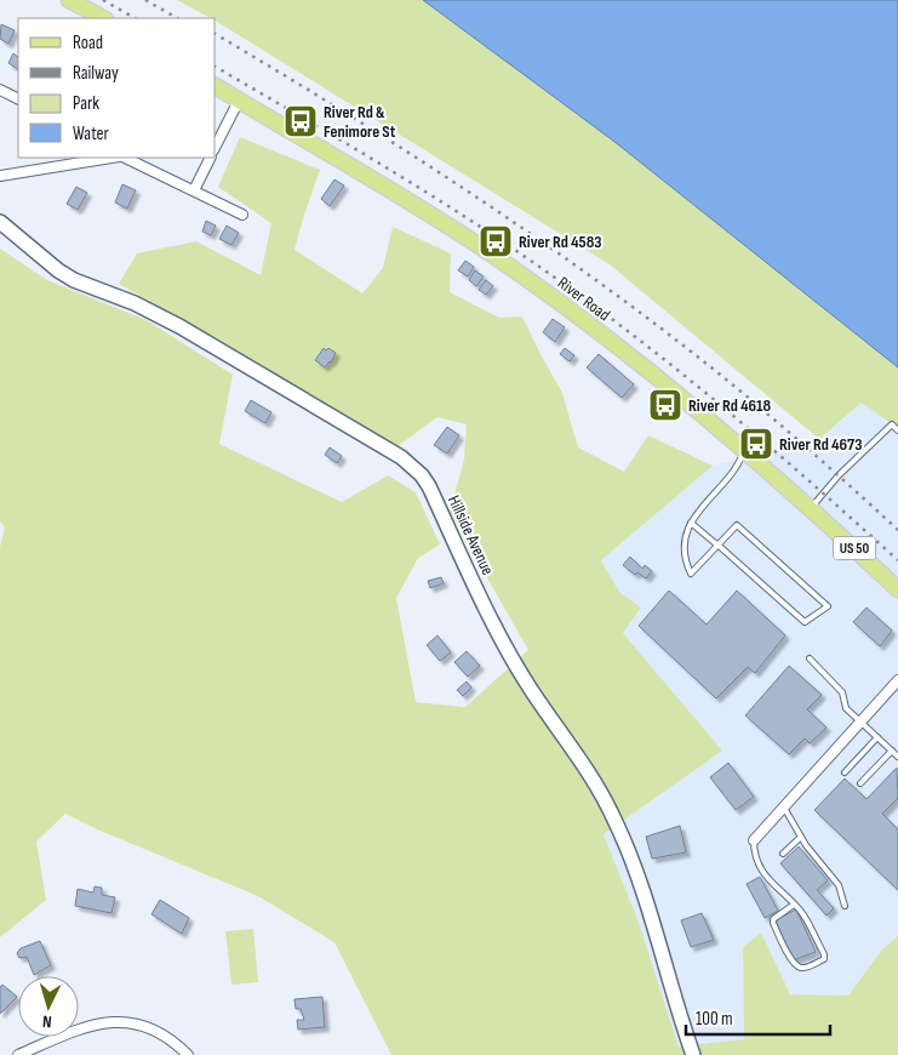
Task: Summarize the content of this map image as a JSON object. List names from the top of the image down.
{
  "streets": {
    "main road": ["River Road", "US 50"],
    "street": ["Hillside Avenue"]
  },
  "places": {
    "bus stop": [
      "River Rd & Fenimore St",
      "River Rd 4583",
      "River Rd 4618",
      "River Rd 4673"
    ]
  },
  "legend": [
    "Road",
    "Railway",
    "Park",
    "Water"
  ],
  "scale_bar": "100 m",
  "north": "bottom"
}
